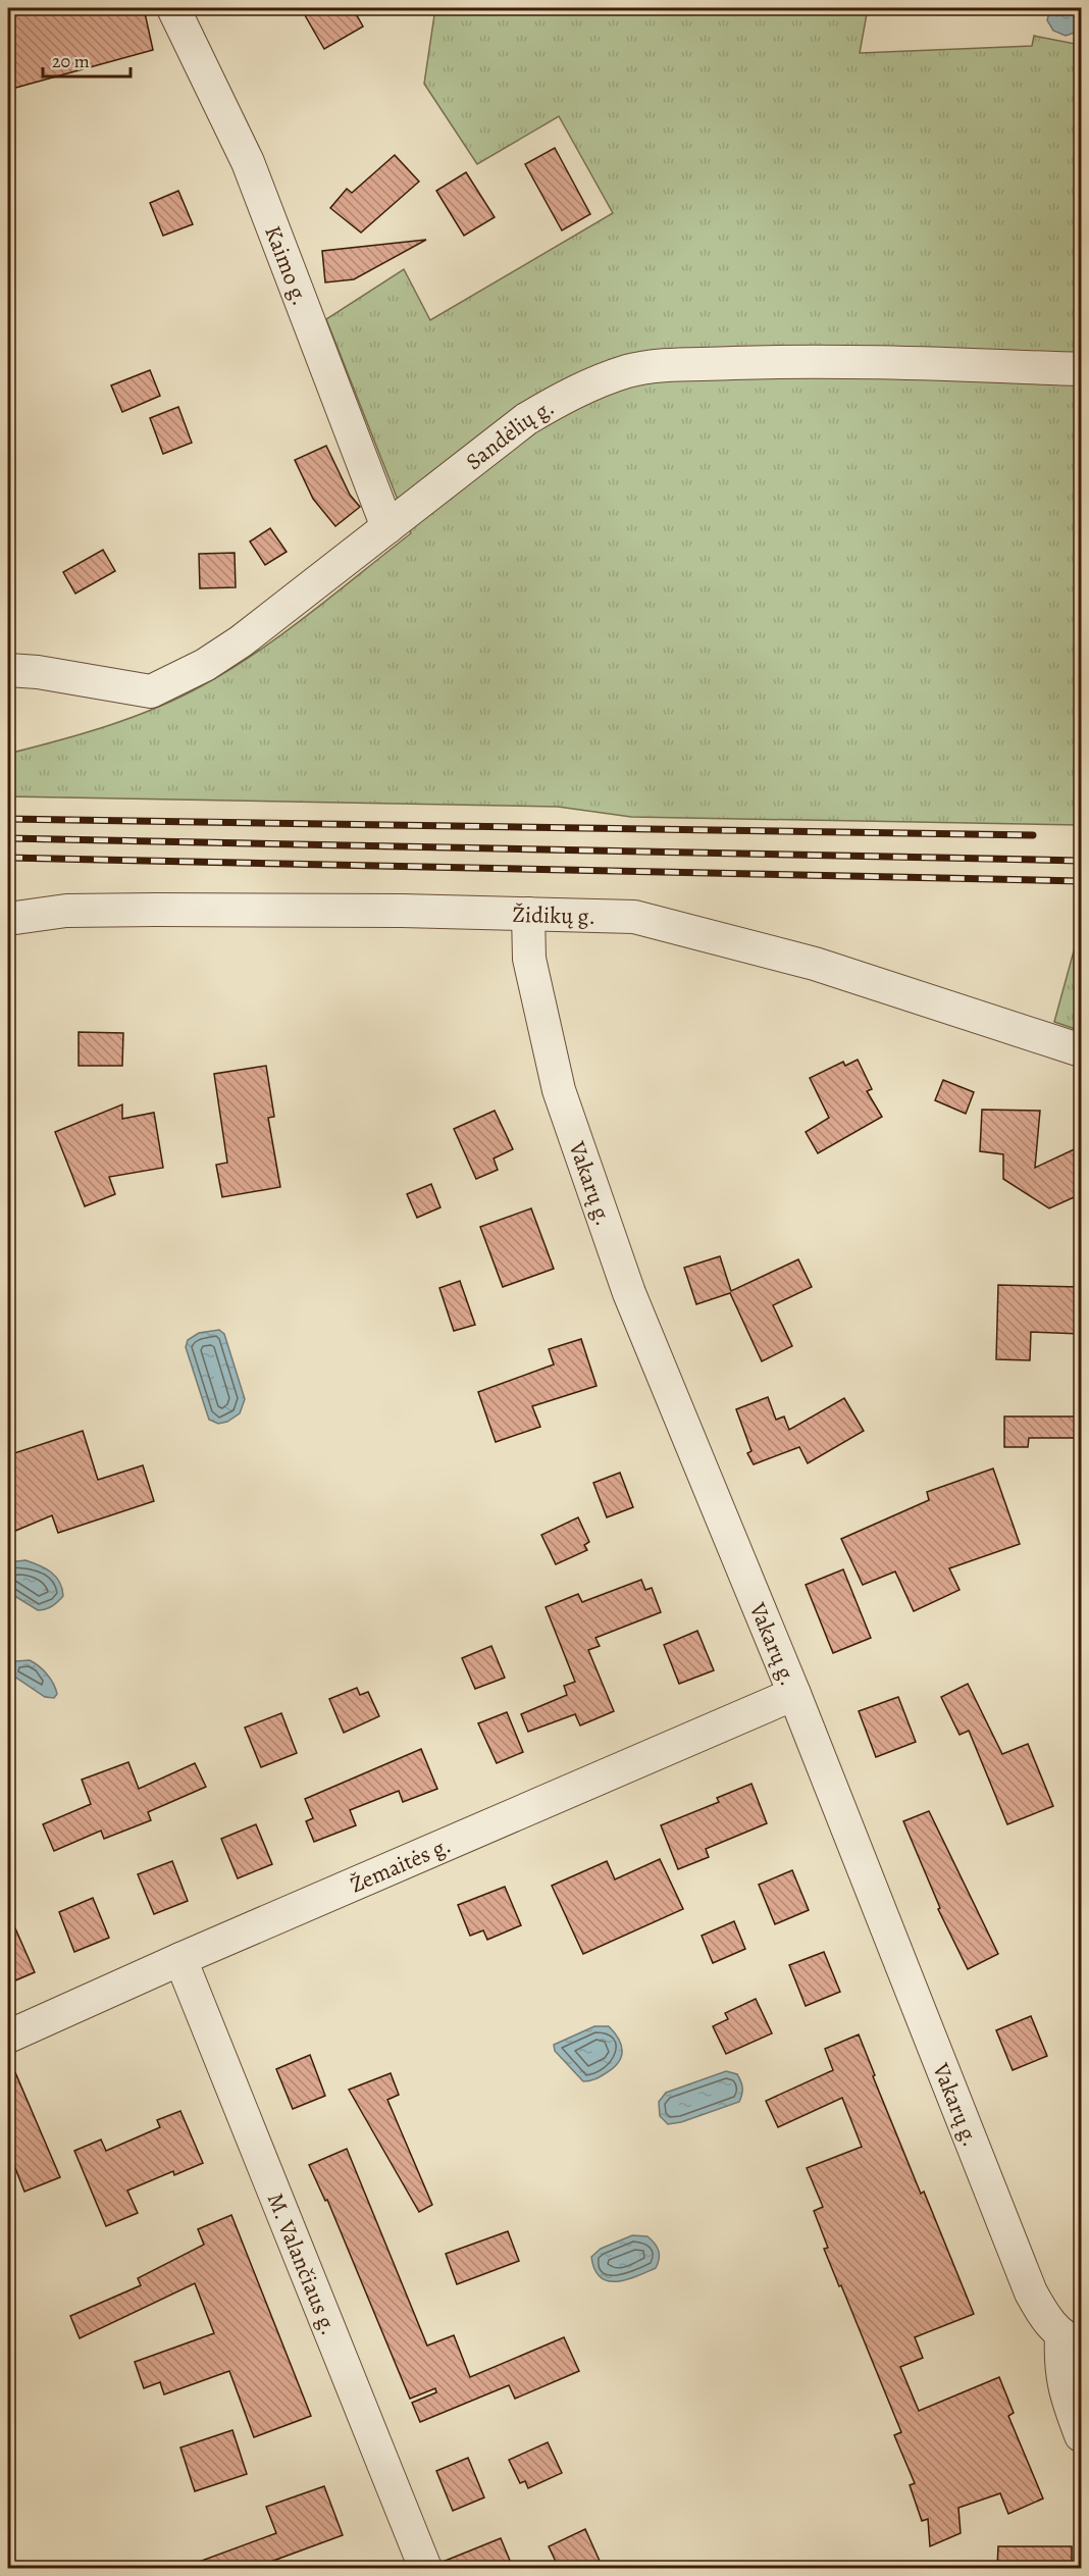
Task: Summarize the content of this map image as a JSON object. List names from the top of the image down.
{
  "streets": {
    "street": [
      "Kaimo g.",
      "Sandėlių g.",
      "Židikų g.",
      "Vakarų g.",
      "Žemaitės g.",
      "M. Valančiaus g."
    ]
  },
  "crossings": [
    ["Kaimo g.", "Sandėlių g."],
    ["Židikų g.", "Vakarų g."],
    ["Vakarų g.", "Žemaitės g."],
    ["Žemaitės g.", "M. Valančiaus g."]
  ],
  "scale_bar": "20 m"
}
